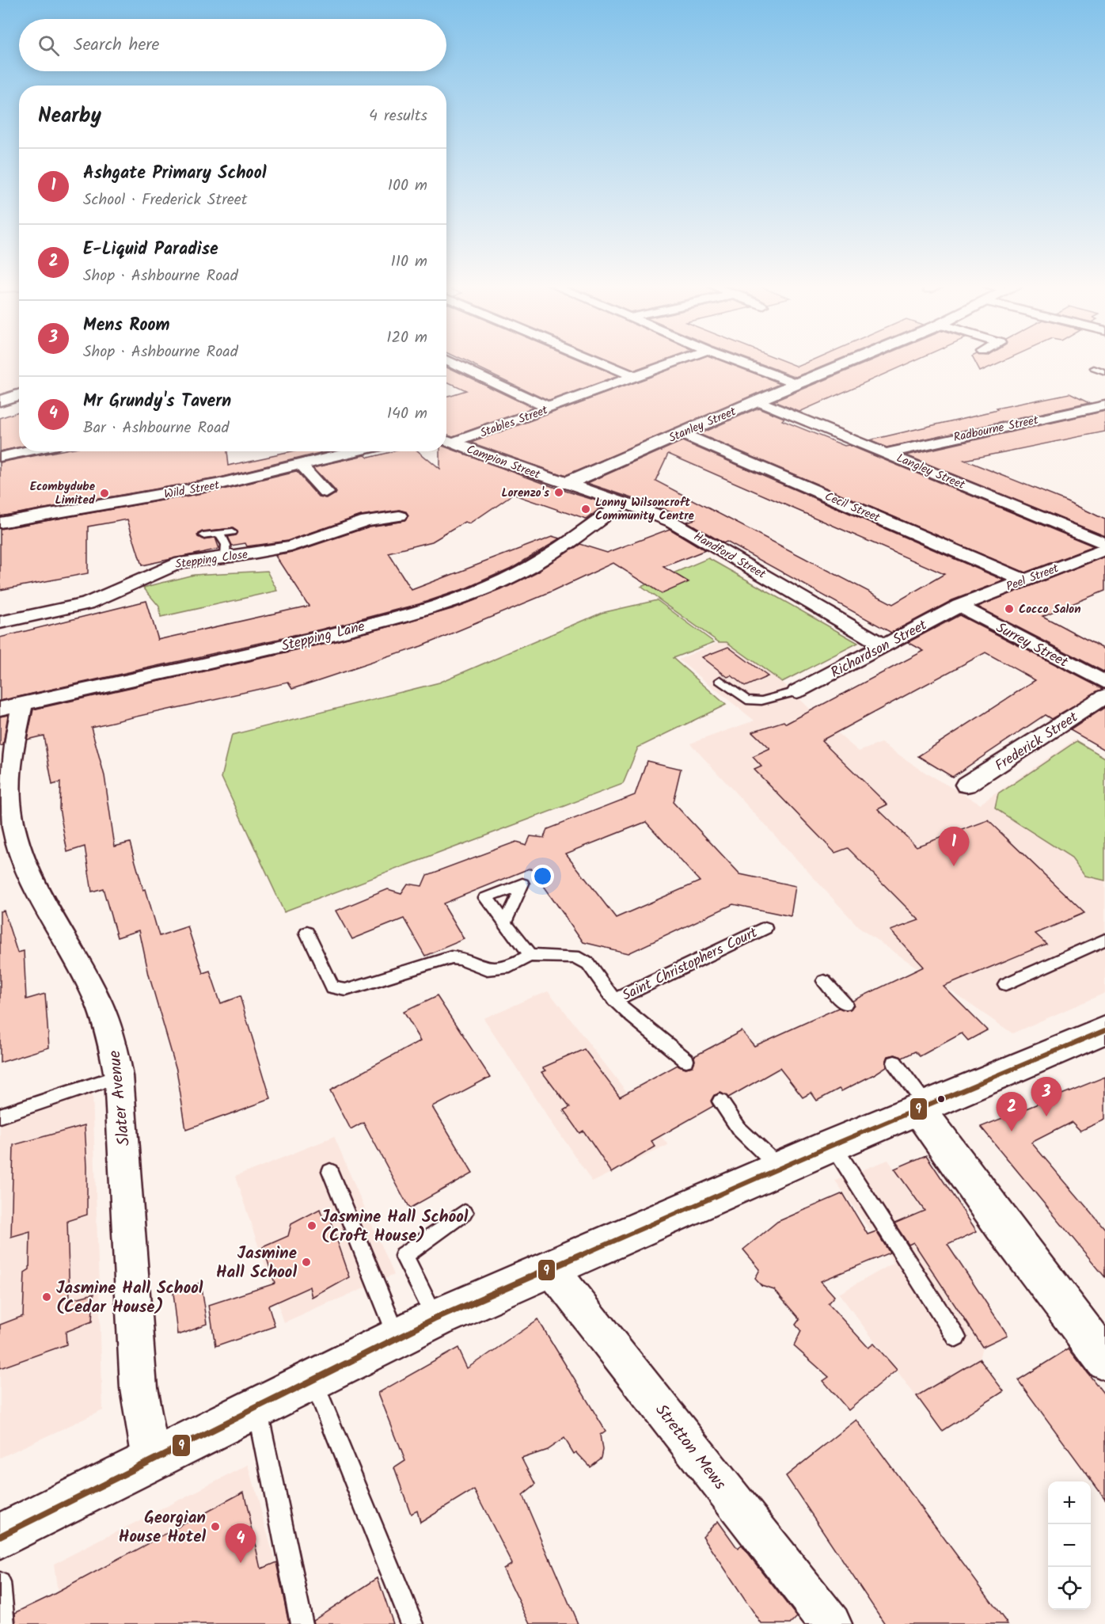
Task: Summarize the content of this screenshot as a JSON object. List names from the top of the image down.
{
  "streets": {
    "street": [
      "Stables Street",
      "Stanley Street",
      "Radbourne Street",
      "Campion Street",
      "Langley Street",
      "Wild Street",
      "Cecil Street",
      "Handford Street",
      "Stepping Close",
      "Peel Street",
      "Stepping Lane",
      "Surrey Street",
      "Richardson Street",
      "Frederick Street",
      "Slater Avenue",
      "Stretton Mews"
    ],
    "lane": ["Saint Christophers Court"]
  },
  "crossings": [
    ["Stables Street", "Campion Street"],
    ["Stanley Street", "Campion Street"],
    ["Stanley Street", "Langley Street"],
    ["Stanley Street", "Cecil Street"],
    ["Stanley Street", "Handford Street"],
    ["Radbourne Street", "Langley Street"],
    ["Campion Street", "Handford Street"],
    ["Cecil Street", "Peel Street"],
    ["Handford Street", "Stepping Lane"],
    ["Handford Street", "Richardson Street"],
    ["Peel Street", "Surrey Street"],
    ["Peel Street", "Richardson Street"],
    ["Stepping Lane", "Slater Avenue"],
    ["Surrey Street", "Richardson Street"]
  ],
  "places": [
    "Lorenzo's",
    "Ecombydube Limited",
    "Lonny Wilsoncroft Community Centre",
    "Cocco Salon",
    "Jasmine Hall School (Croft House)",
    "Jasmine Hall School",
    "Jasmine Hall School (Cedar House)",
    "Georgian House Hotel"
  ],
  "lines": ["transit line 9"],
  "page": {
    "search": "Search here",
    "heading": ["Nearby", "4 results"],
    "list": [
      {
        "mark": "1",
        "name": "Ashgate Primary School",
        "note": "School · Frederick Street",
        "value": "100 m"
      },
      {
        "mark": "2",
        "name": "E-Liquid Paradise",
        "note": "Shop · Ashbourne Road",
        "value": "110 m"
      },
      {
        "mark": "3",
        "name": "Mens Room",
        "note": "Shop · Ashbourne Road",
        "value": "120 m"
      },
      {
        "mark": "4",
        "name": "Mr Grundy's Tavern",
        "note": "Bar · Ashbourne Road",
        "value": "140 m"
      }
    ],
    "pins": [
      "1",
      "3",
      "2",
      "4"
    ],
    "map_buttons": ["+", "−"]
  }
}
